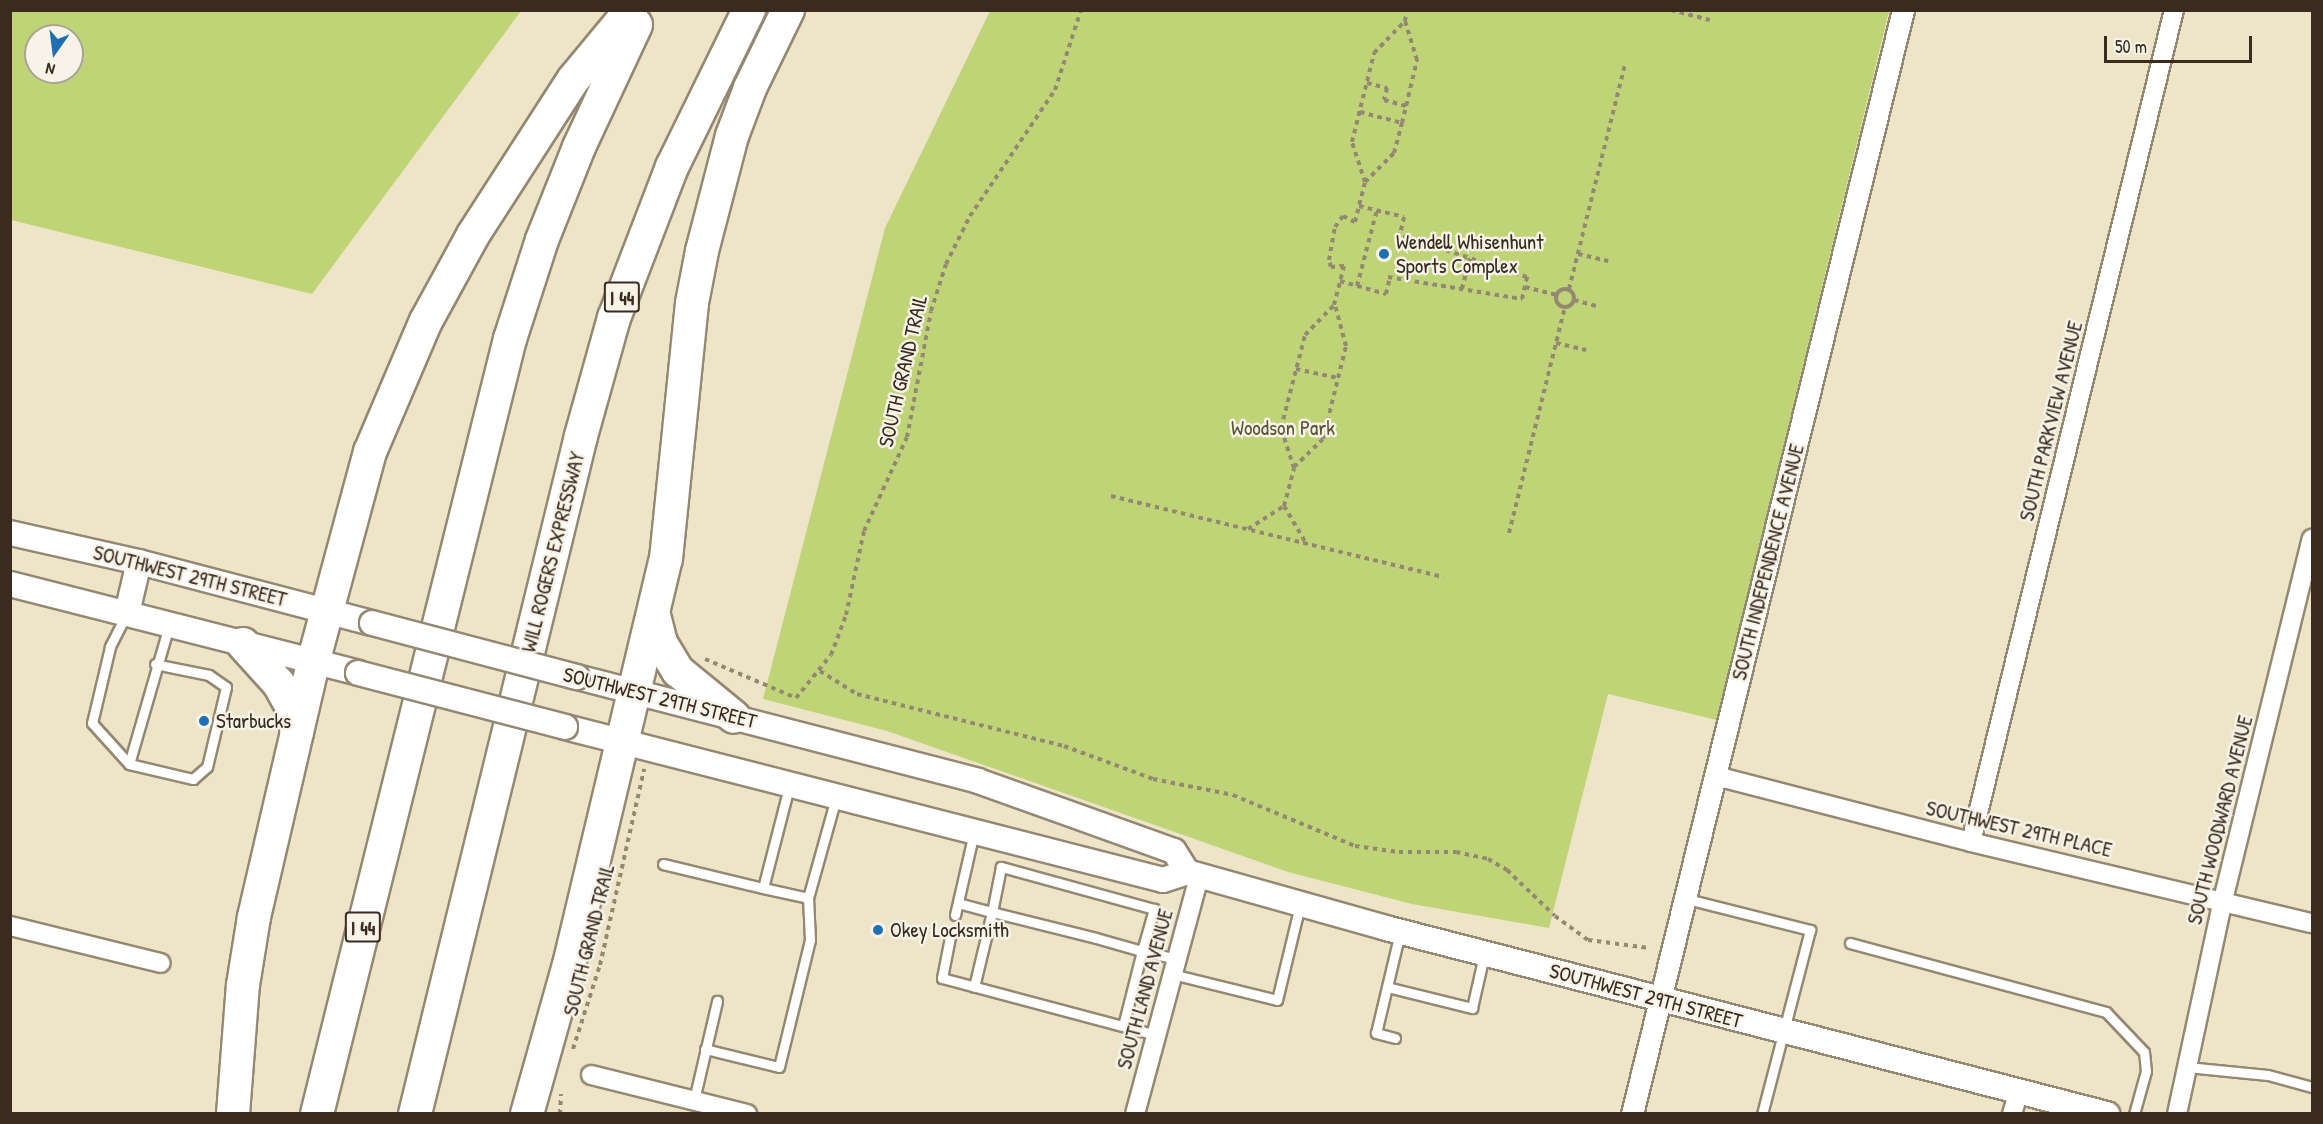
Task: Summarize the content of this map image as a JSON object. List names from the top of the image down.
{
  "streets": {
    "highway": ["I 44", "WILL ROGERS EXPRESSWAY"],
    "main road": ["SOUTHWEST 29TH STREET"],
    "street": [
      "SOUTH PARKVIEW AVENUE",
      "SOUTH INDEPENDENCE AVENUE",
      "SOUTH WOODWARD AVENUE",
      "SOUTHWEST 29TH PLACE",
      "SOUTH LAND AVENUE"
    ],
    "path": ["SOUTH GRAND TRAIL"]
  },
  "crossings": [
    ["SOUTH PARKVIEW AVENUE", "SOUTHWEST 29TH PLACE"],
    ["SOUTH INDEPENDENCE AVENUE", "SOUTHWEST 29TH STREET"],
    ["SOUTH INDEPENDENCE AVENUE", "SOUTHWEST 29TH PLACE"],
    ["SOUTHWEST 29TH STREET", "SOUTH LAND AVENUE"],
    ["SOUTH WOODWARD AVENUE", "SOUTHWEST 29TH PLACE"]
  ],
  "parks": ["Woodson Park"],
  "places": ["Wendell Whisenhunt Sports Complex", "Starbucks", "Okey Locksmith"],
  "scale_bar": "50 m",
  "north": "bottom"
}
